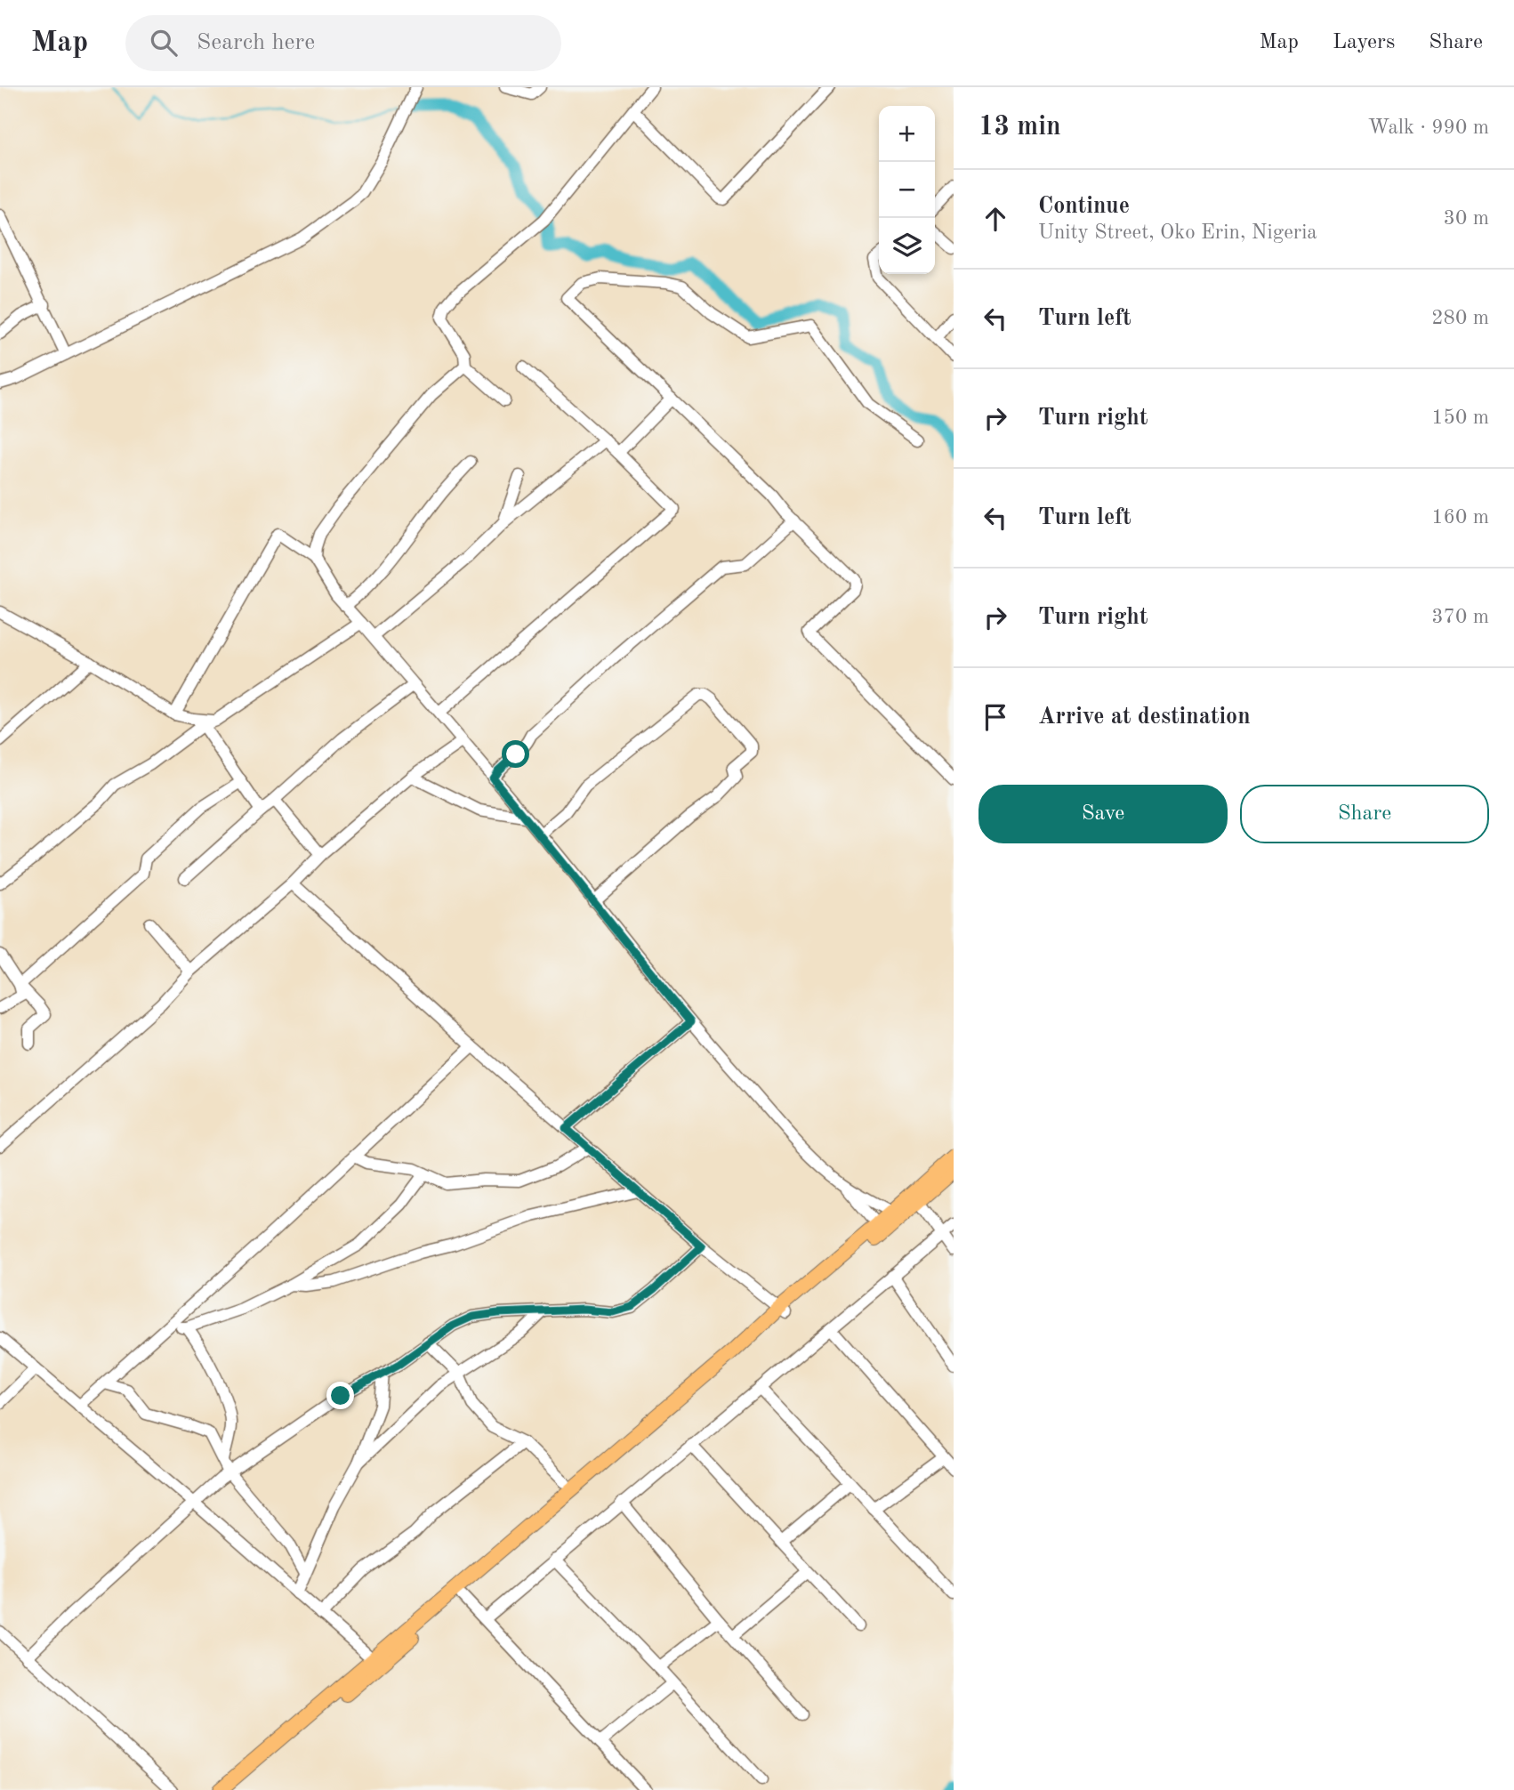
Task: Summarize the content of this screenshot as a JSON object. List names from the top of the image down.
{
  "page": {
    "header": "Map",
    "search": "Search here",
    "nav": ["Map", "Layers", "Share"],
    "heading": ["13 min", "Walk · 990 m"],
    "map_buttons": ["+", "−"],
    "list": [
      ["Continue", "Unity Street, Oko Erin, Nigeria", "30 m"],
      ["Turn left", "280 m"],
      ["Turn right", "150 m"],
      ["Turn left", "160 m"],
      ["Turn right", "370 m"],
      "Arrive at destination"
    ],
    "buttons": ["Save", "Share"]
  }
}
